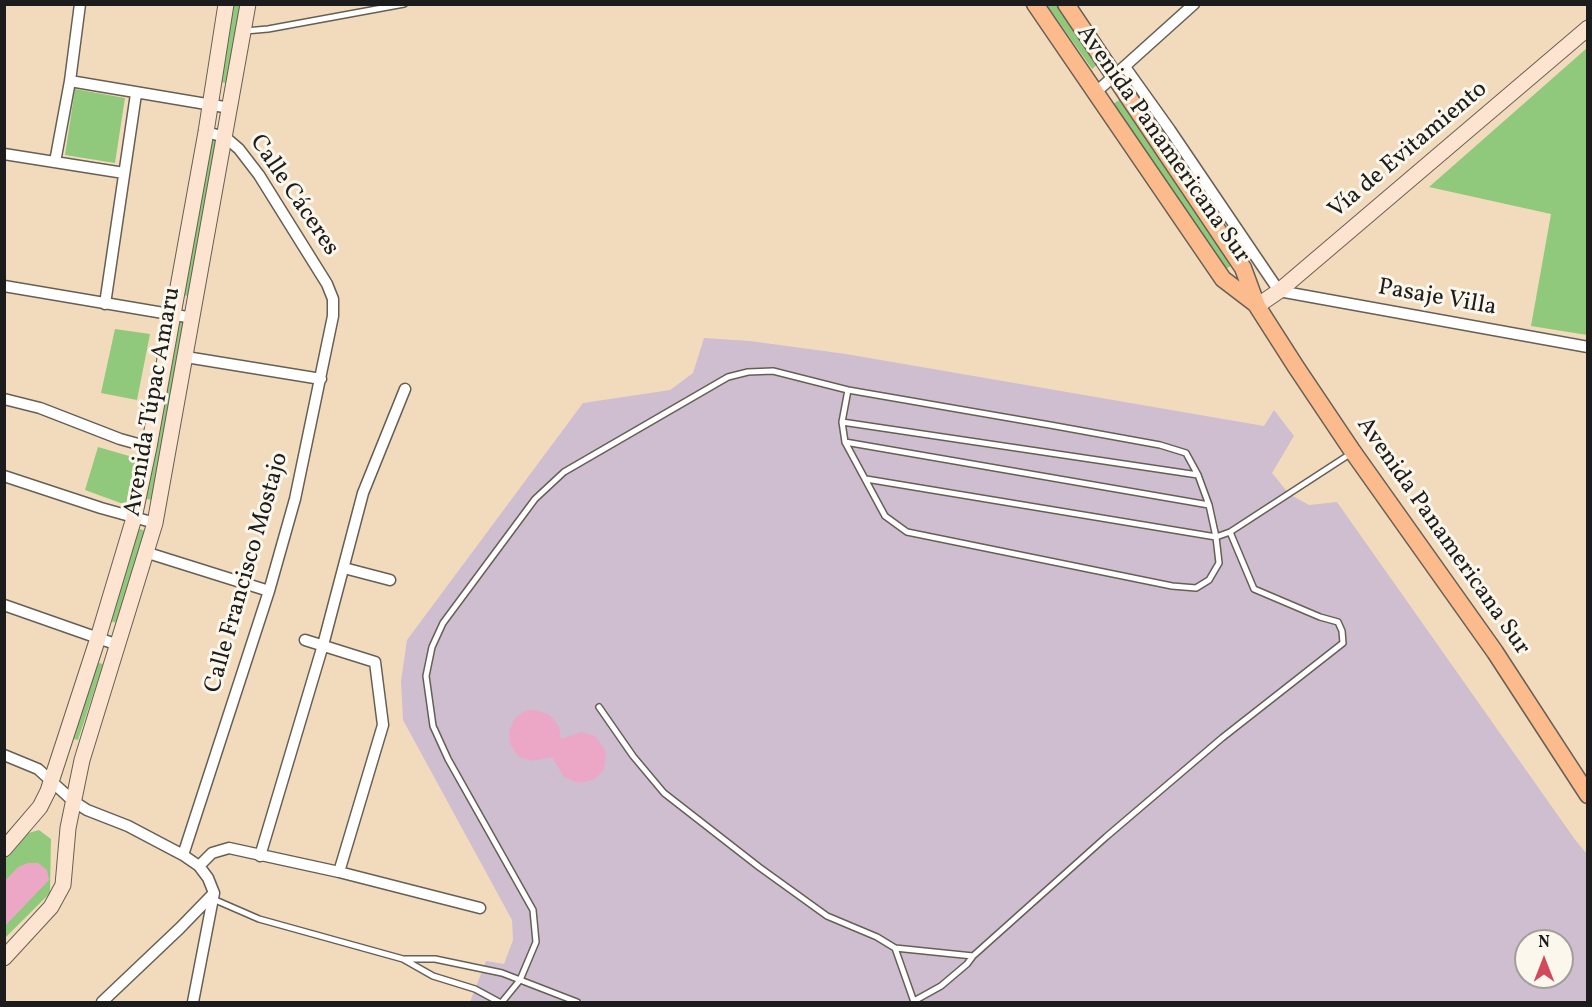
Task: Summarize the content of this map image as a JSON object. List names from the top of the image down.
{
  "streets": {
    "main road": ["Avenida Panamericana Sur"],
    "street": [
      "Vía de Evitamiento",
      "Calle Cáceres",
      "Pasaje Villa",
      "Avenida Túpac Amaru",
      "Calle Francisco Mostajo"
    ]
  },
  "crossings": [
    ["Avenida Panamericana Sur", "Vía de Evitamiento"],
    ["Avenida Panamericana Sur", "Pasaje Villa"],
    ["Vía de Evitamiento", "Pasaje Villa"],
    ["Calle Cáceres", "Avenida Túpac Amaru"],
    ["Calle Cáceres", "Calle Francisco Mostajo"]
  ],
  "north": "top"
}
